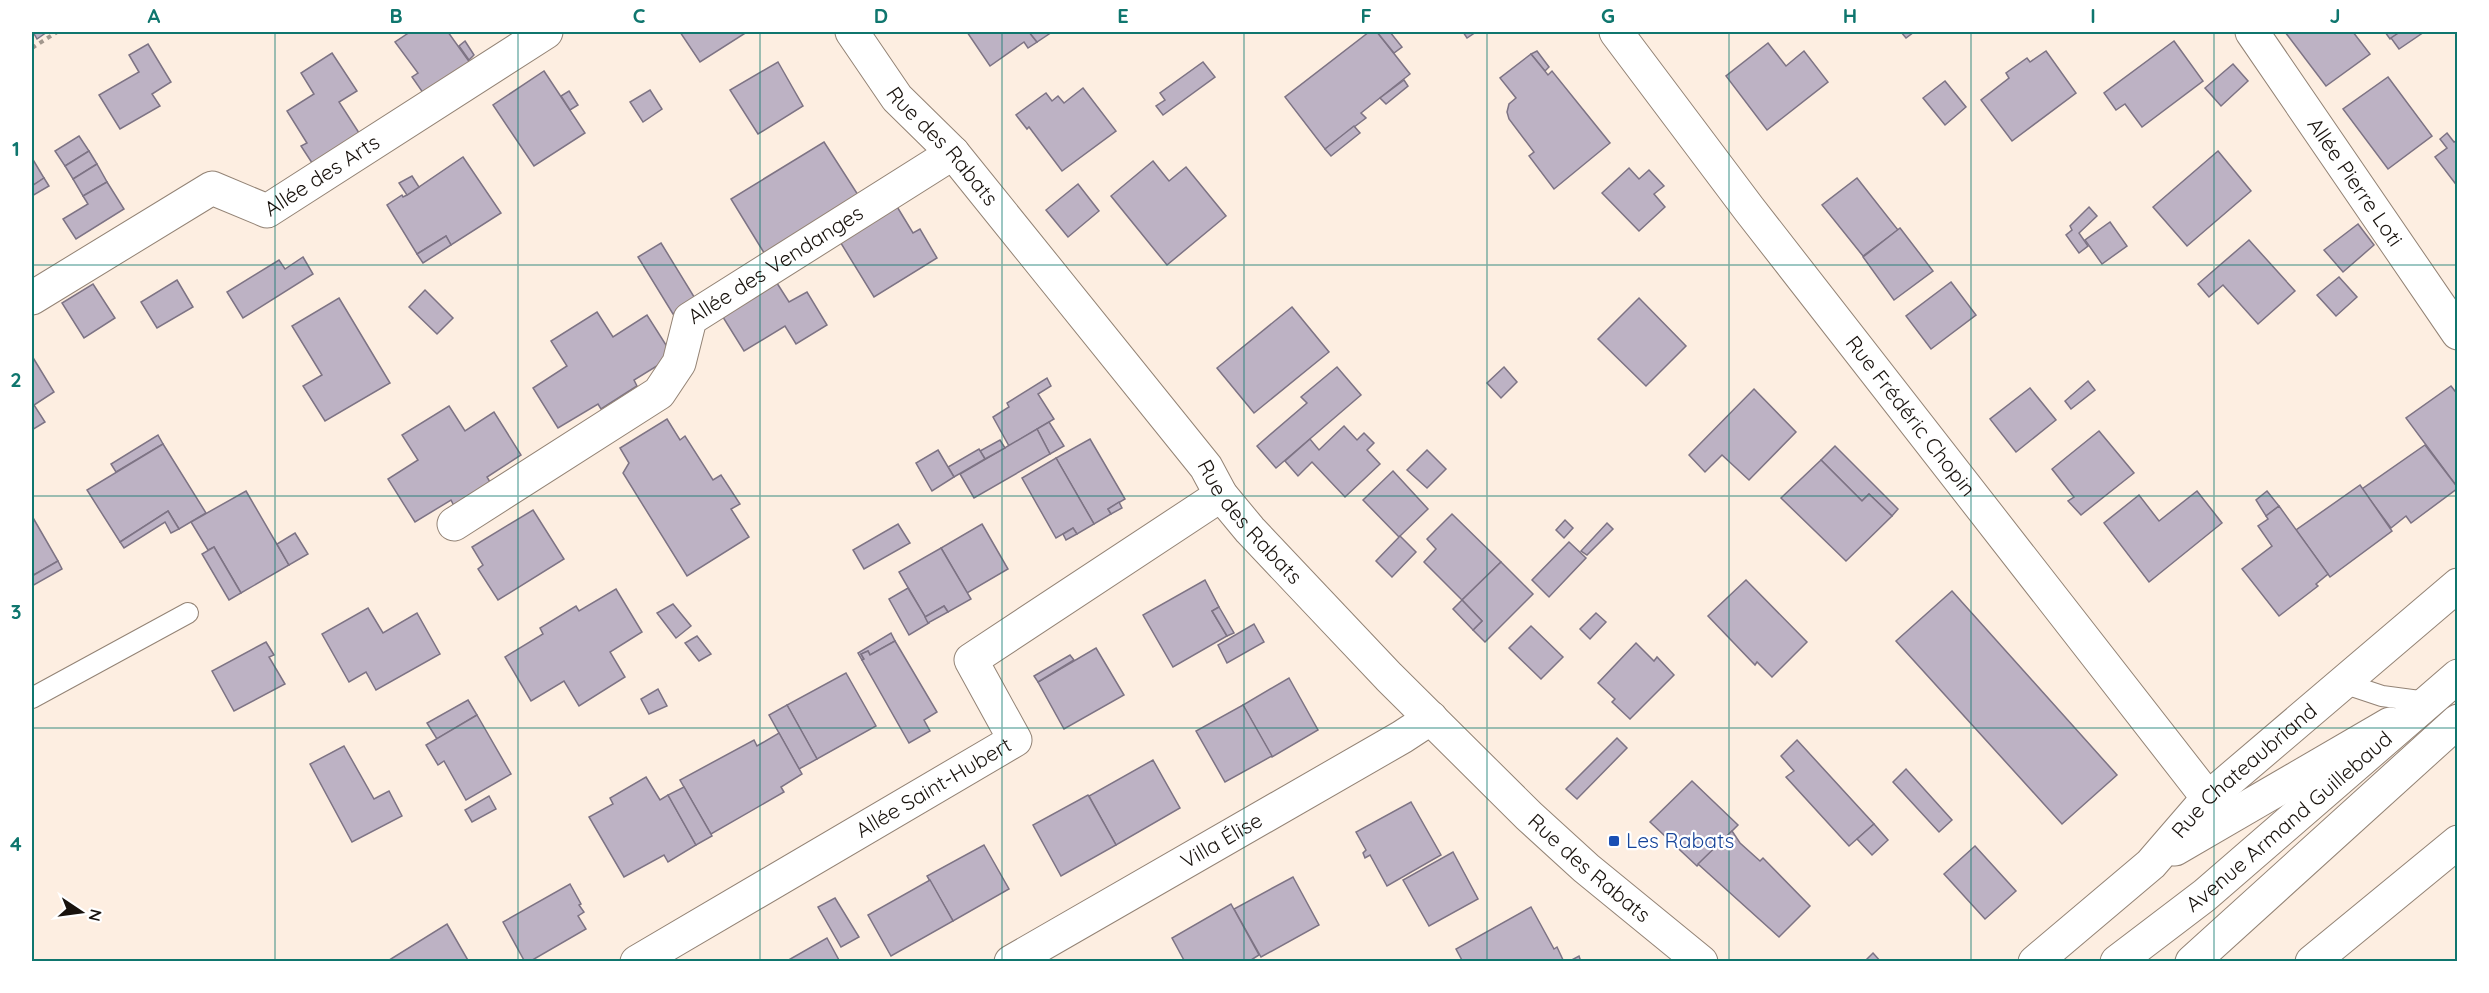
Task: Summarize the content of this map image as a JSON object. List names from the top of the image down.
{
  "streets": {
    "street": [
      "Rue des Rabats",
      "Allée des Arts",
      "Allée Pierre Loti",
      "Allée des Vendanges",
      "Rue Frédéric Chopin",
      "Rue Chateaubriand",
      "Allée Saint-Hubert",
      "Avenue Armand Guillebaud",
      "Villa Élise"
    ]
  },
  "crossings": [
    ["Rue des Rabats", "Allée des Vendanges"],
    ["Rue des Rabats", "Allée Saint-Hubert"],
    ["Rue des Rabats", "Villa Élise"],
    ["Rue Frédéric Chopin", "Rue Chateaubriand"]
  ],
  "places": {
    "transit": ["Les Rabats"]
  },
  "north": "right",
  "grid": {
    "columns": [
      "A",
      "B",
      "C",
      "D",
      "E",
      "F",
      "G",
      "H",
      "I",
      "J"
    ],
    "rows": [
      "1",
      "2",
      "3",
      "4"
    ]
  }
}
